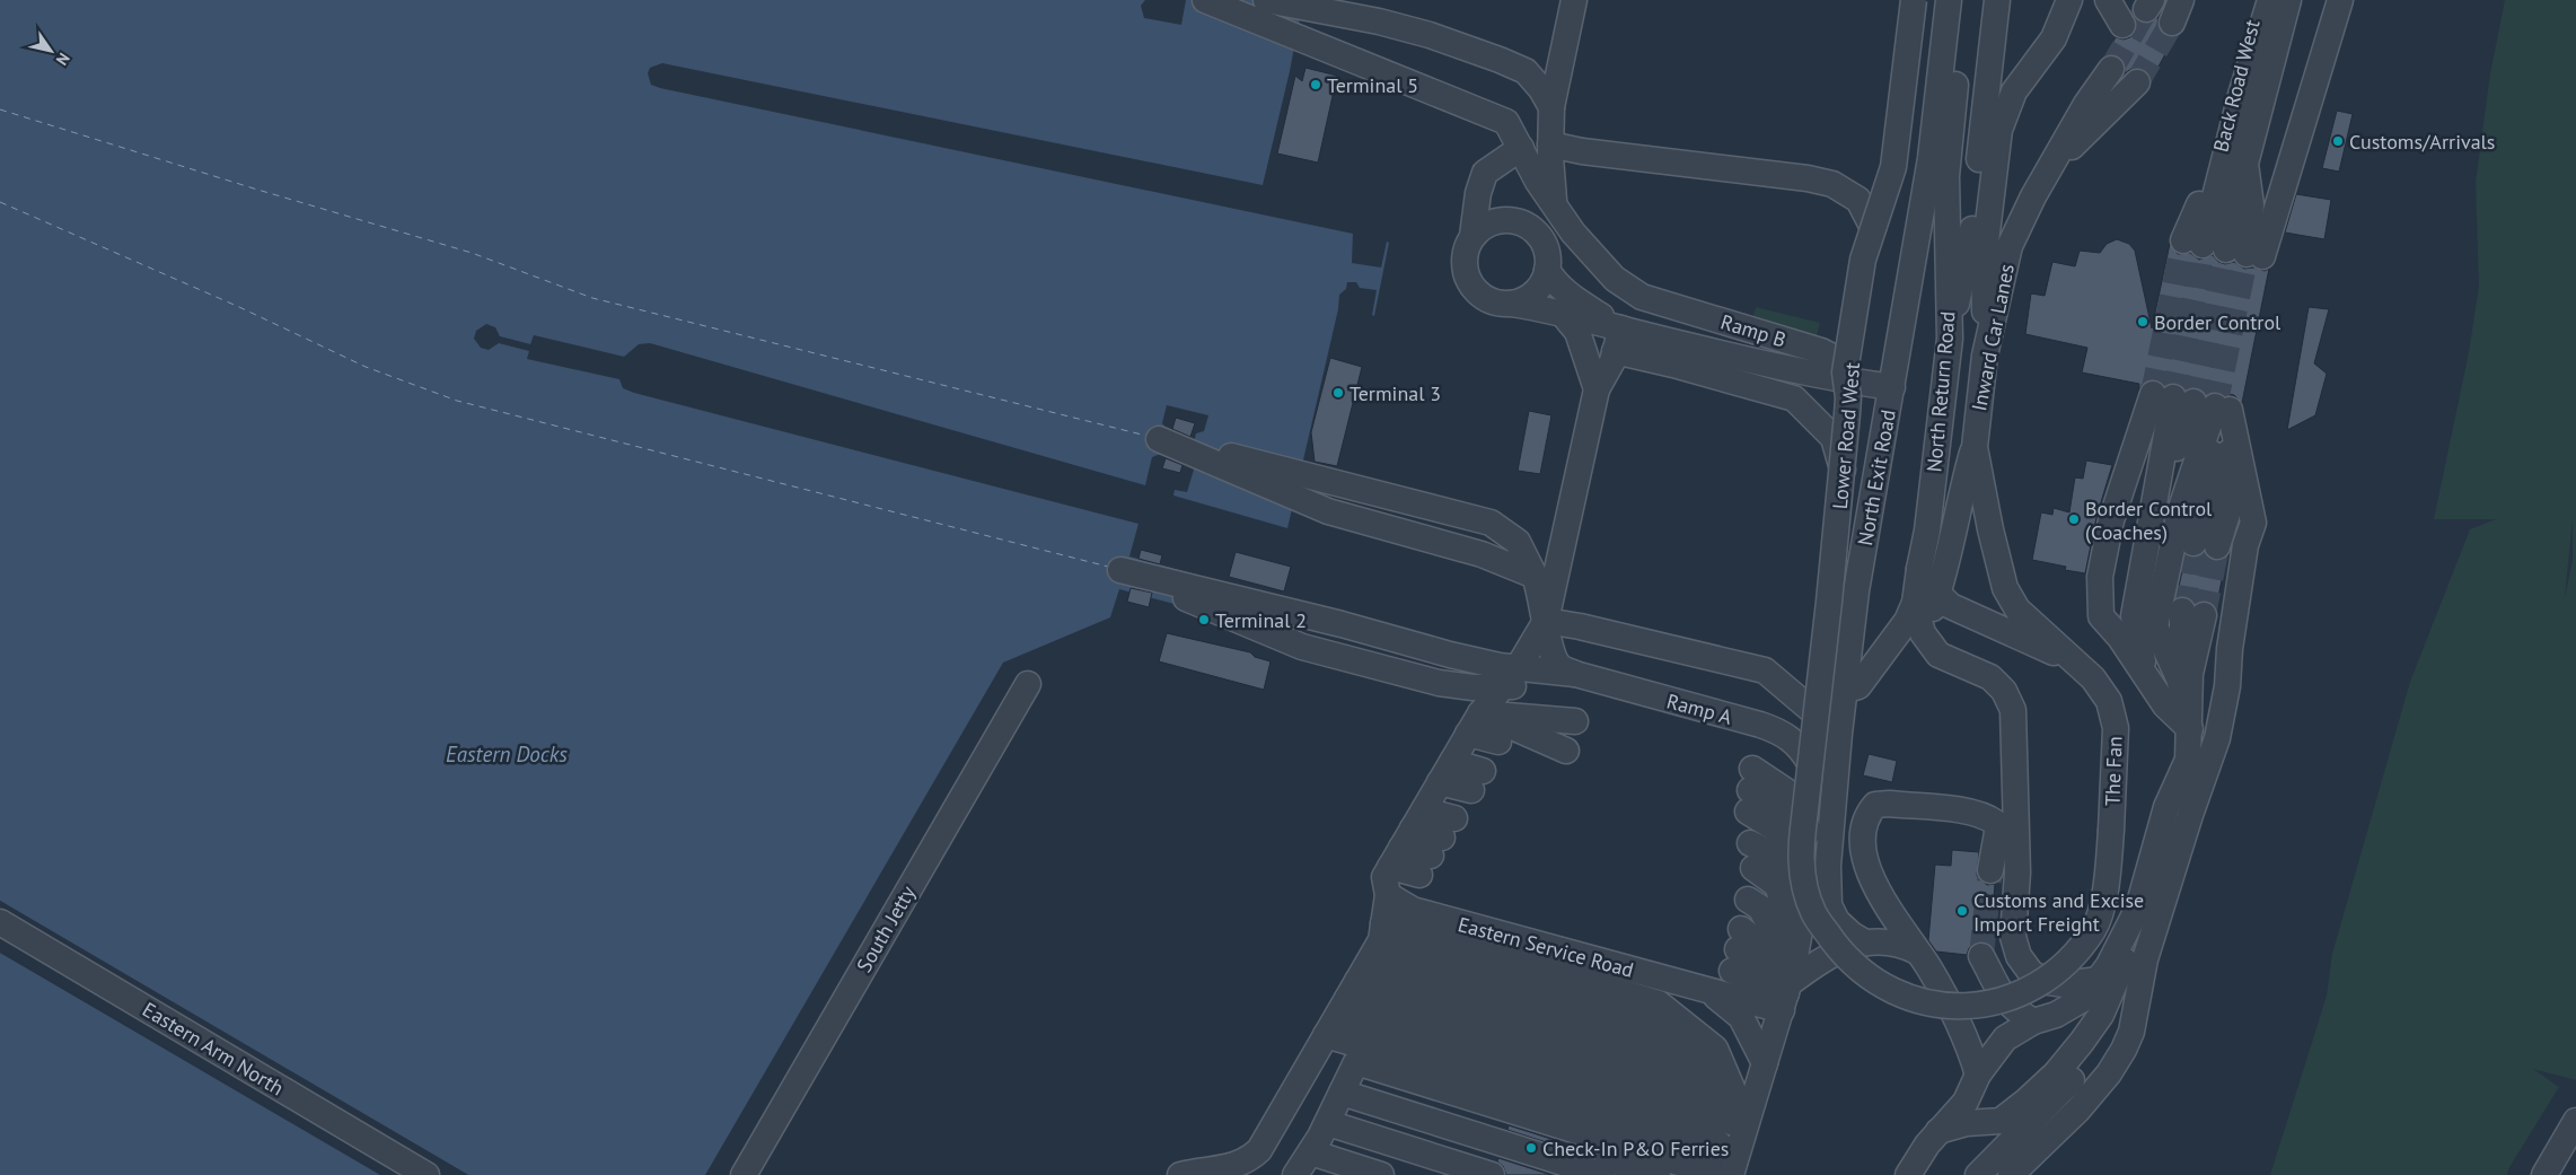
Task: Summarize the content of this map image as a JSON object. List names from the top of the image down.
{
  "streets": {
    "lane": [
      "Back Road West",
      "Ramp B",
      "Inward Car Lanes",
      "North Return Road",
      "Lower Road West",
      "North Exit Road",
      "Ramp A",
      "The Fan",
      "South Jetty",
      "Eastern Service Road",
      "Eastern Arm North"
    ]
  },
  "crossings": [
    ["Ramp B", "Lower Road West"],
    ["Ramp B", "The Fan"],
    ["Inward Car Lanes", "The Fan"],
    ["Lower Road West", "The Fan"],
    ["Lower Road West", "Eastern Service Road"],
    ["Ramp A", "The Fan"]
  ],
  "water": ["Eastern Docks"],
  "places": [
    "Terminal 5",
    "Customs/Arrivals",
    "Border Control",
    "Terminal 3",
    "Border Control (Coaches)",
    "Terminal 2",
    "Customs and Excise Import Freight",
    "Check-In P&O Ferries"
  ],
  "north": "bottom right"
}
